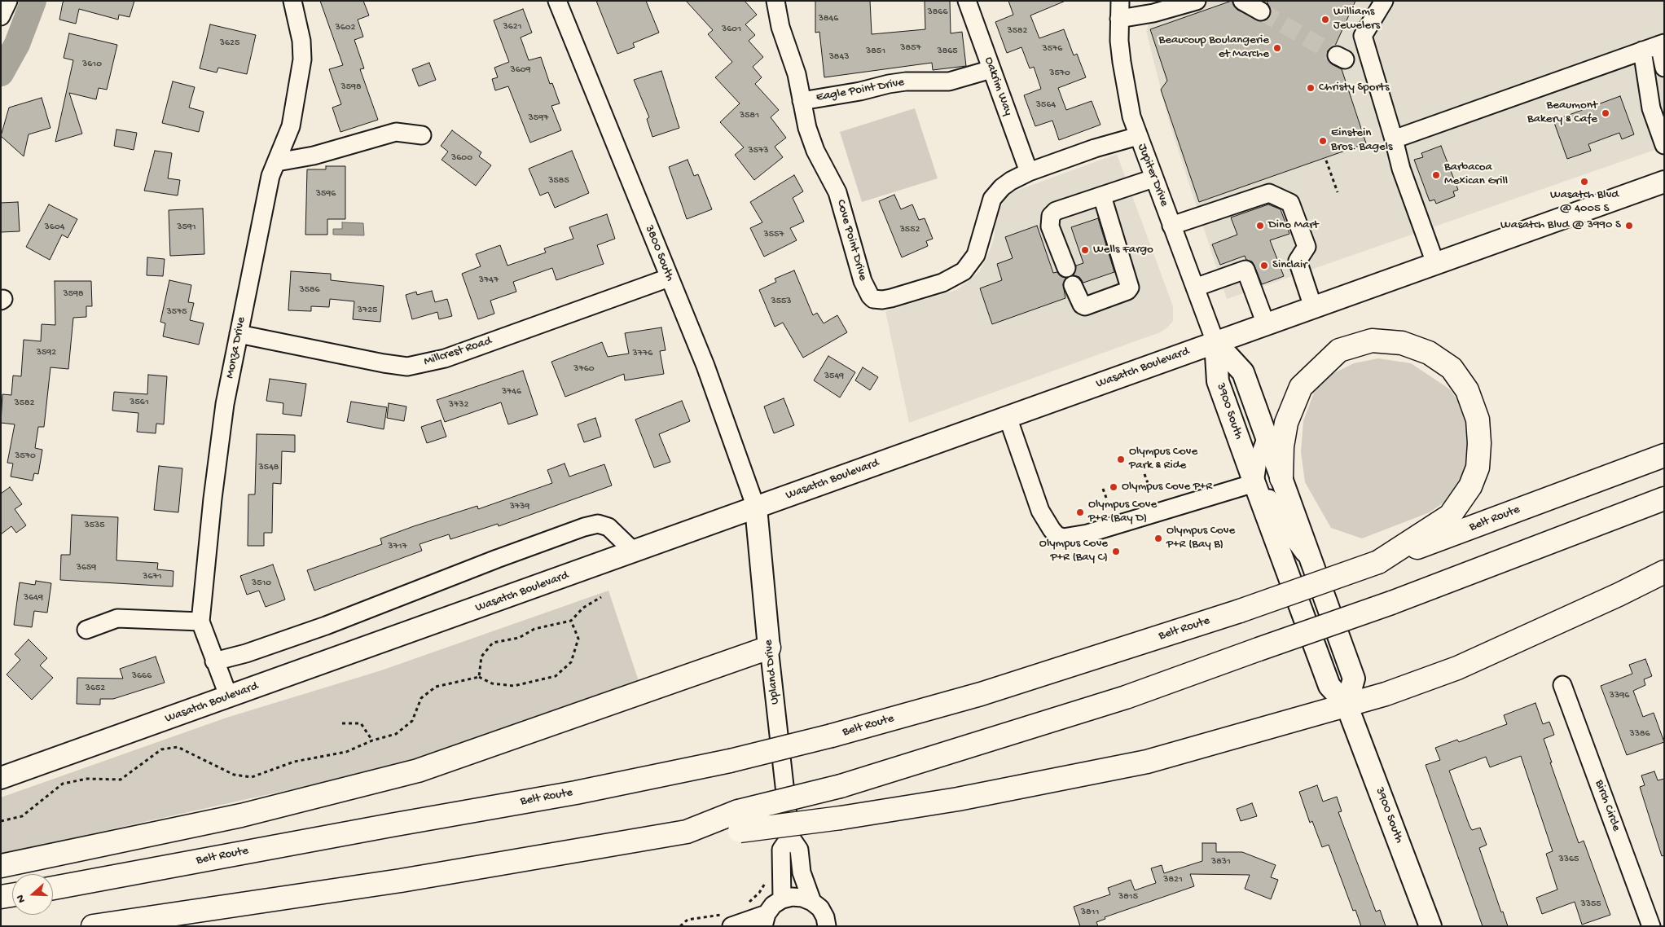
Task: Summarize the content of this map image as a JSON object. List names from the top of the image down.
{
  "streets": {
    "highway": ["Belt Route"],
    "main road": ["Wasatch Boulevard", "3900 South", "Upland Drive"],
    "street": [
      "Oakrim Way",
      "Eagle Point Drive",
      "Jupiter Drive",
      "Cove Point Drive",
      "3800 South",
      "Monza Drive",
      "Millcrest Road",
      "Birch Circle"
    ]
  },
  "crossings": [
    ["Oakrim Way", "Eagle Point Drive"],
    ["Oakrim Way", "Cove Point Drive"],
    ["Eagle Point Drive", "Cove Point Drive"],
    ["Jupiter Drive", "Cove Point Drive"],
    ["Jupiter Drive", "Wasatch Boulevard"],
    ["Jupiter Drive", "3900 South"],
    ["3800 South", "Millcrest Road"],
    ["3800 South", "Wasatch Boulevard"],
    ["3800 South", "Upland Drive"],
    ["Monza Drive", "Millcrest Road"],
    ["Monza Drive", "Wasatch Boulevard"],
    ["Wasatch Boulevard", "3900 South"],
    ["Wasatch Boulevard", "Upland Drive"]
  ],
  "places": [
    "Williams Jewelers",
    "Beaucoup Boulangerie et Marche",
    "Christy Sports",
    "Beaumont Bakery & Cafe",
    "Einstein Bros. Bagels",
    "Barbacoa Mexican Grill",
    "Wasatch Blvd @ 4005 S",
    "Dino Mart",
    "Wasatch Blvd @ 3990 S",
    "Wells Fargo",
    "Sinclair",
    "Olympus Cove Park & Ride",
    "Olympus Cove P+R",
    "Olympus Cove P+R (Bay D)",
    "Olympus Cove P+R (Bay B)",
    "Olympus Cove P+R (Bay C)"
  ],
  "house_numbers": [
    "3866",
    "3846",
    "3621",
    "3602",
    "3601",
    "3582",
    "3625",
    "3857",
    "3576",
    "3851",
    "3865",
    "3843",
    "3610",
    "3609",
    "3570",
    "3598",
    "3564",
    "3581",
    "3597",
    "3573",
    "3600",
    "3585",
    "3596",
    "3604",
    "3591",
    "3552",
    "3557",
    "3747",
    "3586",
    "3598",
    "3553",
    "3725",
    "3575",
    "3592",
    "3776",
    "3760",
    "3549",
    "3746",
    "3561",
    "3582",
    "3732",
    "3570",
    "3548",
    "3739",
    "3535",
    "3717",
    "3659",
    "3671",
    "3510",
    "3649",
    "3666",
    "3652",
    "3396",
    "3386",
    "3365",
    "3831",
    "3821",
    "3815",
    "3355",
    "3811"
  ],
  "north": "left"
}
